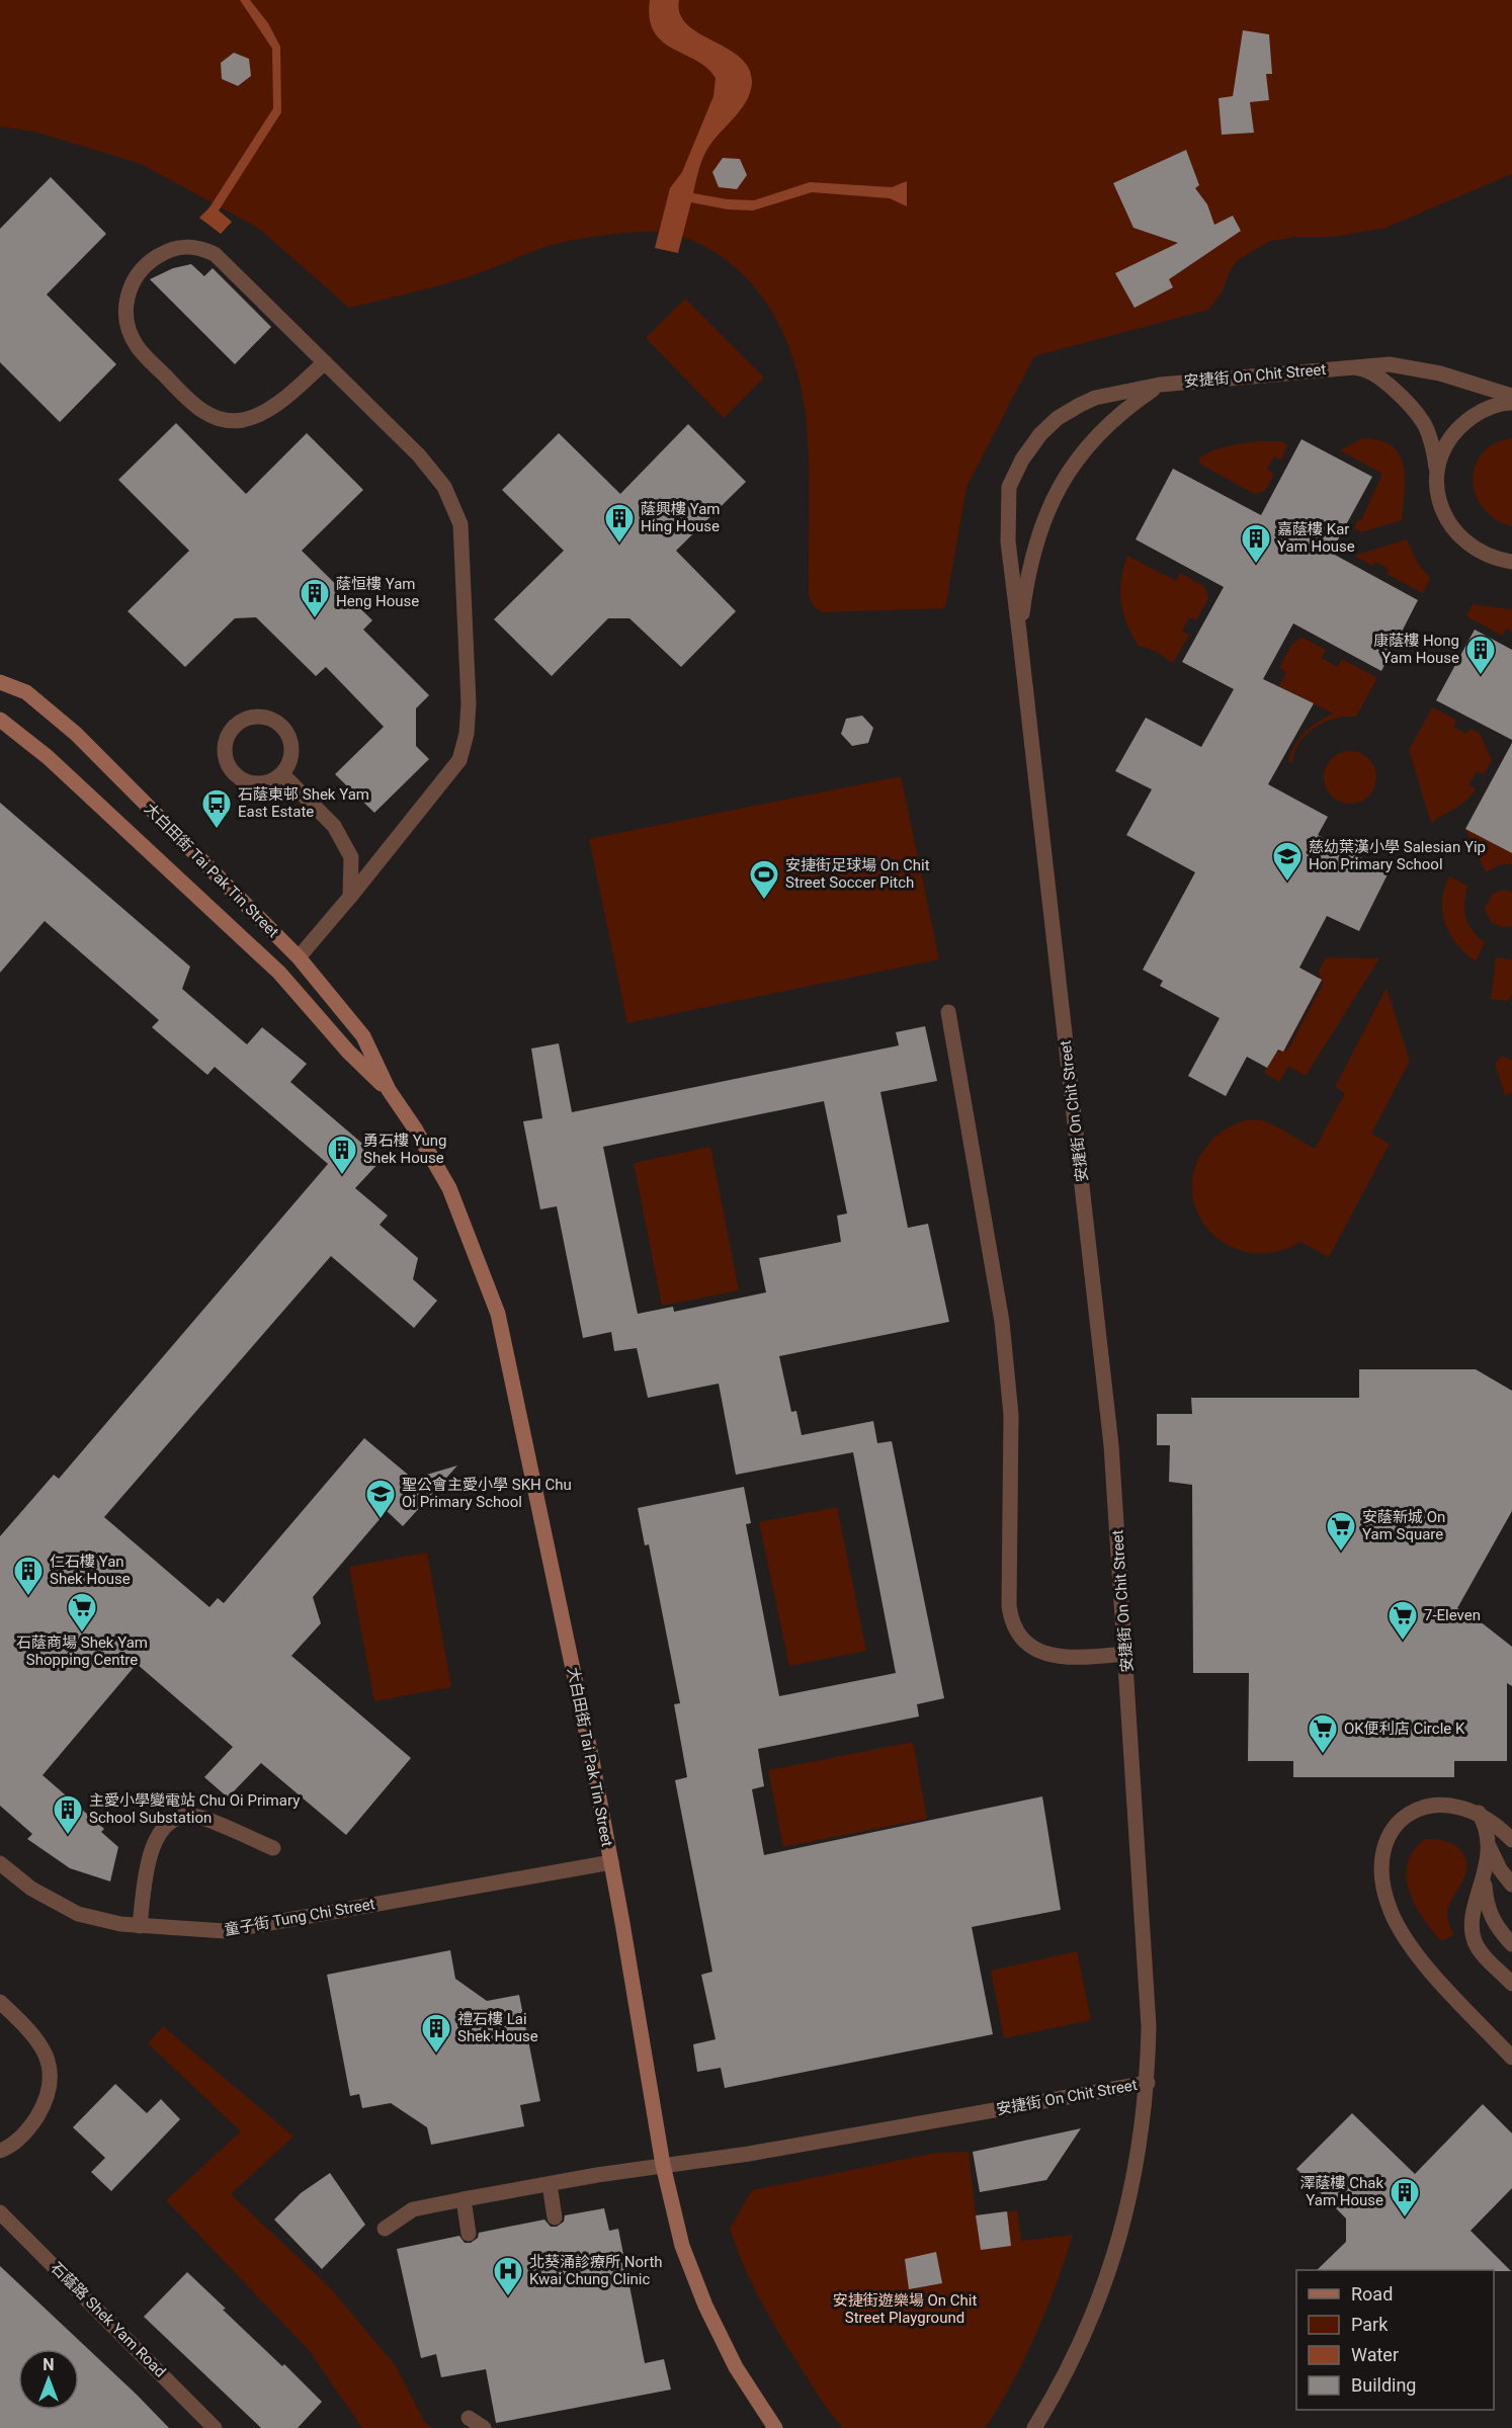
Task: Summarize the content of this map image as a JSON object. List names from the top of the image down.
{
  "streets": {
    "street": [
      "安捷街 On Chit Street",
      "大白田街 Tai Pak Tin Street",
      "童子街 Tung Chi Street",
      "石蔭路 Shek Yam Road"
    ]
  },
  "crossings": [
    ["安捷街 On Chit Street", "大白田街 Tai Pak Tin Street"],
    ["大白田街 Tai Pak Tin Street", "童子街 Tung Chi Street"]
  ],
  "parks": ["安捷街遊樂場 On Chit Street Playground"],
  "places": {
    "building": [
      "蔭興樓 Yam Hing House",
      "嘉蔭樓 Kar Yam House",
      "蔭恒樓 Yam Heng House",
      "康蔭樓 Hong Yam House",
      "勇石樓 Yung Shek House",
      "仁石樓 Yan Shek House",
      "主愛小學變電站 Chu Oi Primary School Substation",
      "禮石樓 Lai Shek House",
      "澤蔭樓 Chak Yam House"
    ],
    "bus stop": ["石蔭東邨 Shek Yam East Estate"],
    "school or university": ["慈幼葉漢小學 Salesian Yip Hon Primary School", "聖公會主愛小學 SKH Chu Oi Primary School"],
    "sports": ["安捷街足球場 On Chit Street Soccer Pitch"],
    "supermarket": [
      "安蔭新城 On Yam Square",
      "石蔭商場 Shek Yam Shopping Centre",
      "7-Eleven",
      "OK便利店 Circle K"
    ],
    "hospital": ["北葵涌診療所 North Kwai Chung Clinic"]
  },
  "legend": [
    "Road",
    "Park",
    "Water",
    "Building"
  ],
  "north": "top"
}
